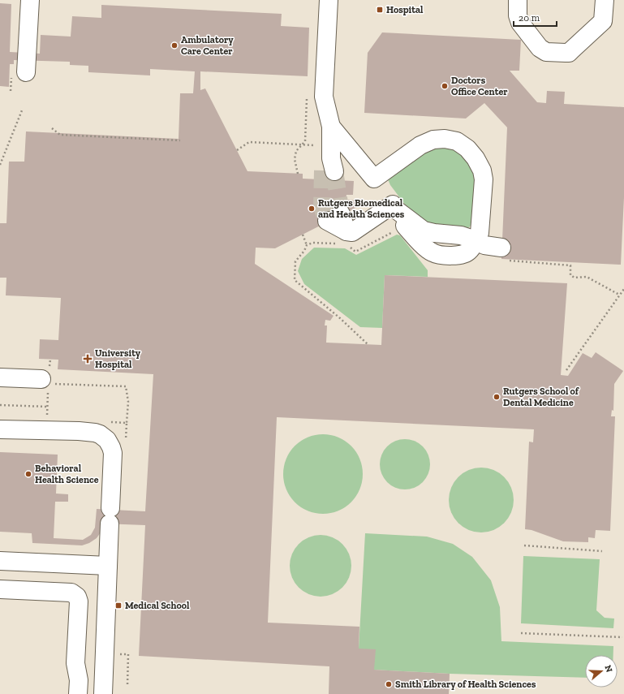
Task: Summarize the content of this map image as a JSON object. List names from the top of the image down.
{
  "places": {
    "transit": ["Hospital", "Medical School"],
    "other": [
      "Ambulatory Care Center",
      "Doctors Office Center",
      "Rutgers Biomedical and Health Sciences",
      "Rutgers School of Dental Medicine",
      "Behavioral Health Science",
      "Smith Library of Health Sciences"
    ],
    "health": ["University Hospital"]
  },
  "scale_bar": "20 m",
  "north": "right"
}
